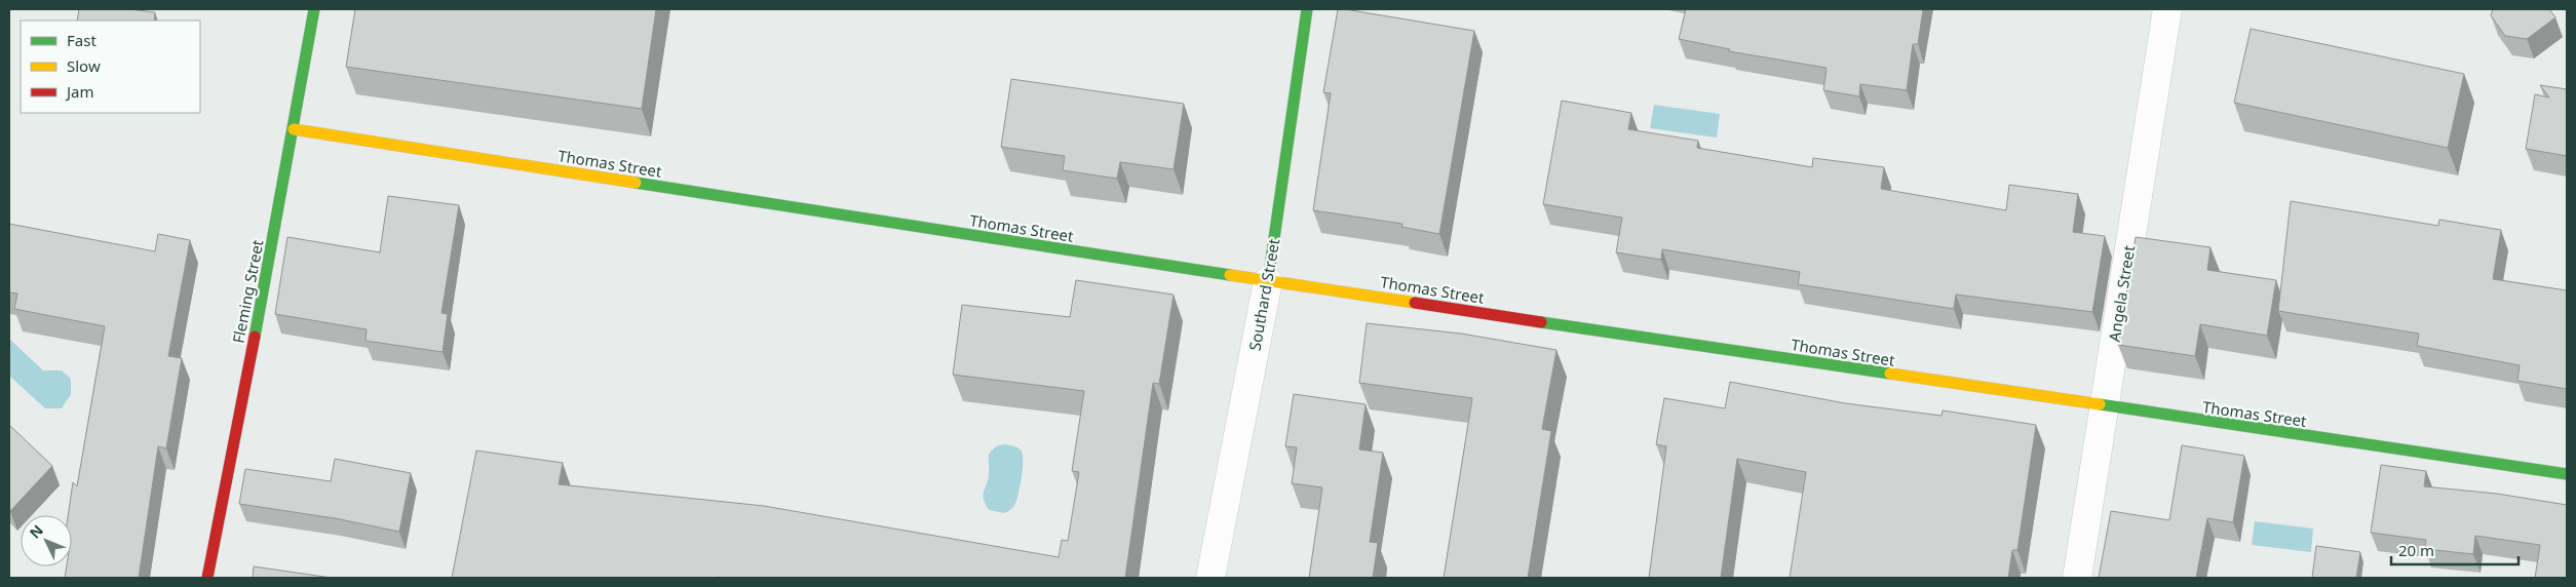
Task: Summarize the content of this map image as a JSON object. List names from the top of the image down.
{
  "streets": {
    "street": [
      "Thomas Street",
      "Fleming Street",
      "Angela Street",
      "Southard Street"
    ]
  },
  "crossings": [
    ["Thomas Street", "Fleming Street"],
    ["Thomas Street", "Angela Street"],
    ["Thomas Street", "Southard Street"]
  ],
  "legend": ["Fast", "Slow", "Jam"],
  "scale_bar": "20 m",
  "north": "top left"
}
